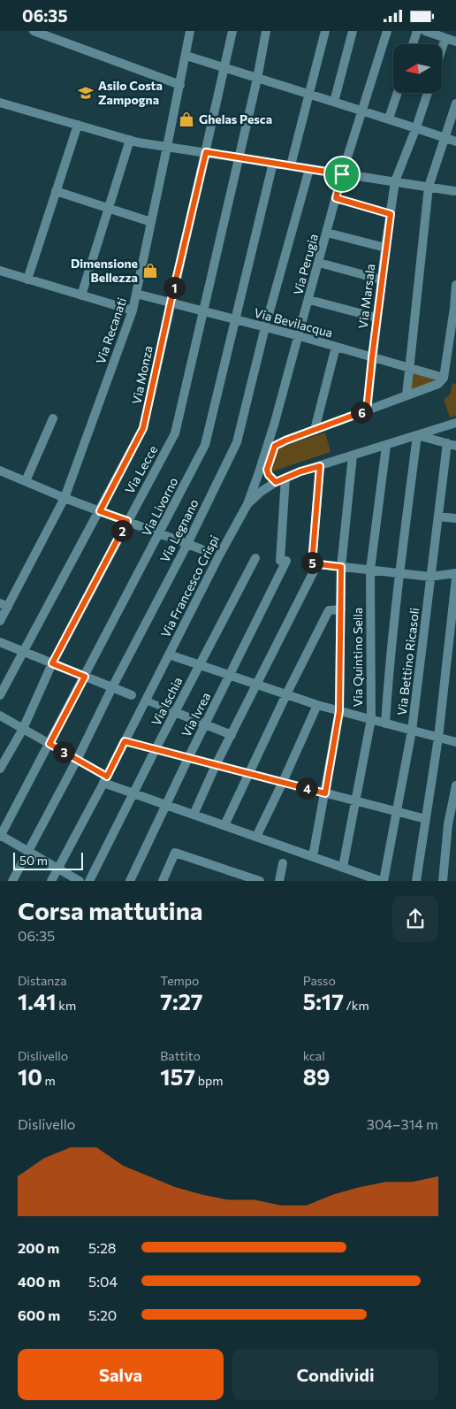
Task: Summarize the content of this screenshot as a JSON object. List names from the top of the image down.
{
  "streets": {
    "street": [
      "Via Perugia",
      "Via Marsala",
      "Via Bevilacqua",
      "Via Recanati",
      "Via Monza",
      "Via Lecce",
      "Via Livorno",
      "Via Legnano",
      "Via Francesco Crispi",
      "Via Quintino Sella",
      "Via Bettino Ricasoli",
      "Via Ischia",
      "Via Ivrea"
    ]
  },
  "crossings": [
    ["Via Perugia", "Via Bevilacqua"],
    ["Via Perugia", "Via Francesco Crispi"],
    ["Via Marsala", "Via Bevilacqua"],
    ["Via Bevilacqua", "Via Recanati"],
    ["Via Bevilacqua", "Via Monza"],
    ["Via Bevilacqua", "Via Lecce"],
    ["Via Bevilacqua", "Via Livorno"],
    ["Via Bevilacqua", "Via Legnano"],
    ["Via Francesco Crispi", "Via Quintino Sella"],
    ["Via Francesco Crispi", "Via Ivrea"]
  ],
  "places": {
    "school or university": ["Asilo Costa Zampogna"],
    "shop": ["Ghelas Pesca", "Dimensione Bellezza"]
  },
  "scale_bar": "50 m",
  "north": "left",
  "page": {
    "status": "06:35",
    "pins": [
      "1",
      "6",
      "2",
      "5",
      "3",
      "4"
    ],
    "scale": "50 m",
    "heading": ["Corsa mattutina", "06:35"],
    "stats": [
      ["Distanza", "1.41 km"],
      ["Tempo", "7:27"],
      ["Passo", "5:17 /km"],
      ["Dislivello", "10 m"],
      ["Battito", "157 bpm"],
      ["kcal", "89"]
    ],
    "chart": ["Dislivello", "304–314 m"],
    "list": [
      {
        "name": "200 m",
        "note": "5:28"
      },
      {
        "name": "400 m",
        "note": "5:04"
      },
      {
        "name": "600 m",
        "note": "5:20"
      }
    ],
    "buttons": ["Salva", "Condividi"]
  }
}
